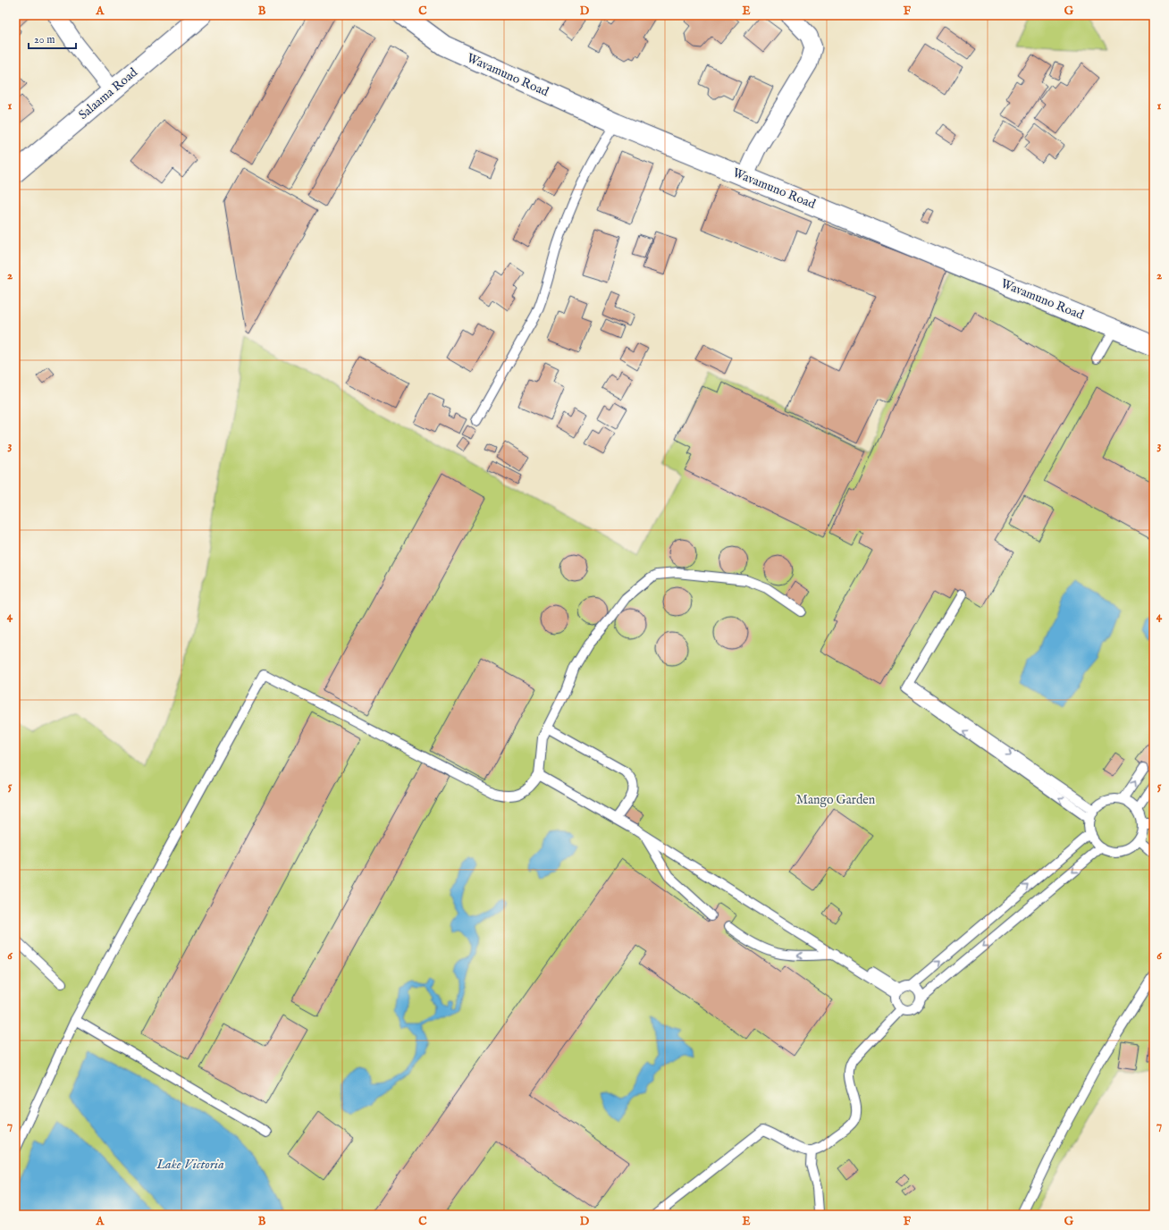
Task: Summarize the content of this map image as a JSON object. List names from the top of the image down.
{
  "streets": {
    "main road": ["Wavamuno Road", "Salaama Road"]
  },
  "water": ["Lake Victoria"],
  "parks": ["Mango Garden"],
  "scale_bar": "20 m",
  "grid": {
    "columns": [
      "A",
      "B",
      "C",
      "D",
      "E",
      "F",
      "G"
    ],
    "rows": [
      "1",
      "2",
      "3",
      "4",
      "5",
      "6",
      "7"
    ]
  }
}
